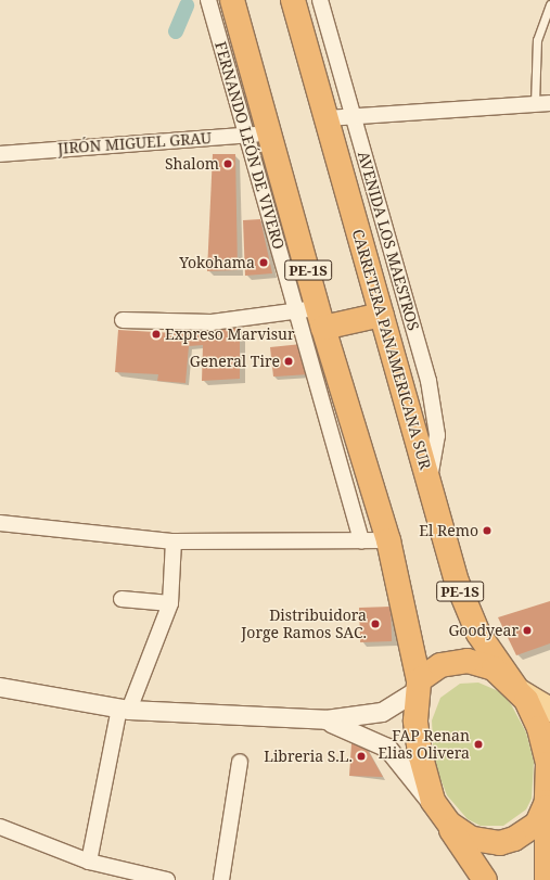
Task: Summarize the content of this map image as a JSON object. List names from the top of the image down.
{
  "streets": {
    "highway": ["PE-1S", "CARRETERA PANAMERICANA SUR"],
    "street": ["JIRÓN MIGUEL GRAU", "FERNANDO LEÓN DE VIVERO", "AVENIDA LOS MAESTROS"]
  },
  "crossings": [
    ["JIRÓN MIGUEL GRAU", "FERNANDO LEÓN DE VIVERO"],
    ["JIRÓN MIGUEL GRAU", "PE-1S"],
    ["FERNANDO LEÓN DE VIVERO", "PE-1S"],
    ["AVENIDA LOS MAESTROS", "CARRETERA PANAMERICANA SUR"],
    ["PE-1S", "CARRETERA PANAMERICANA SUR"]
  ],
  "places": [
    "Shalom",
    "Yokohama",
    "Expreso Marvisur",
    "General Tire",
    "El Remo",
    "Distribuidora Jorge Ramos SAC.",
    "Goodyear",
    "FAP Renan Elias Olivera",
    "Libreria S.L."
  ]
}
